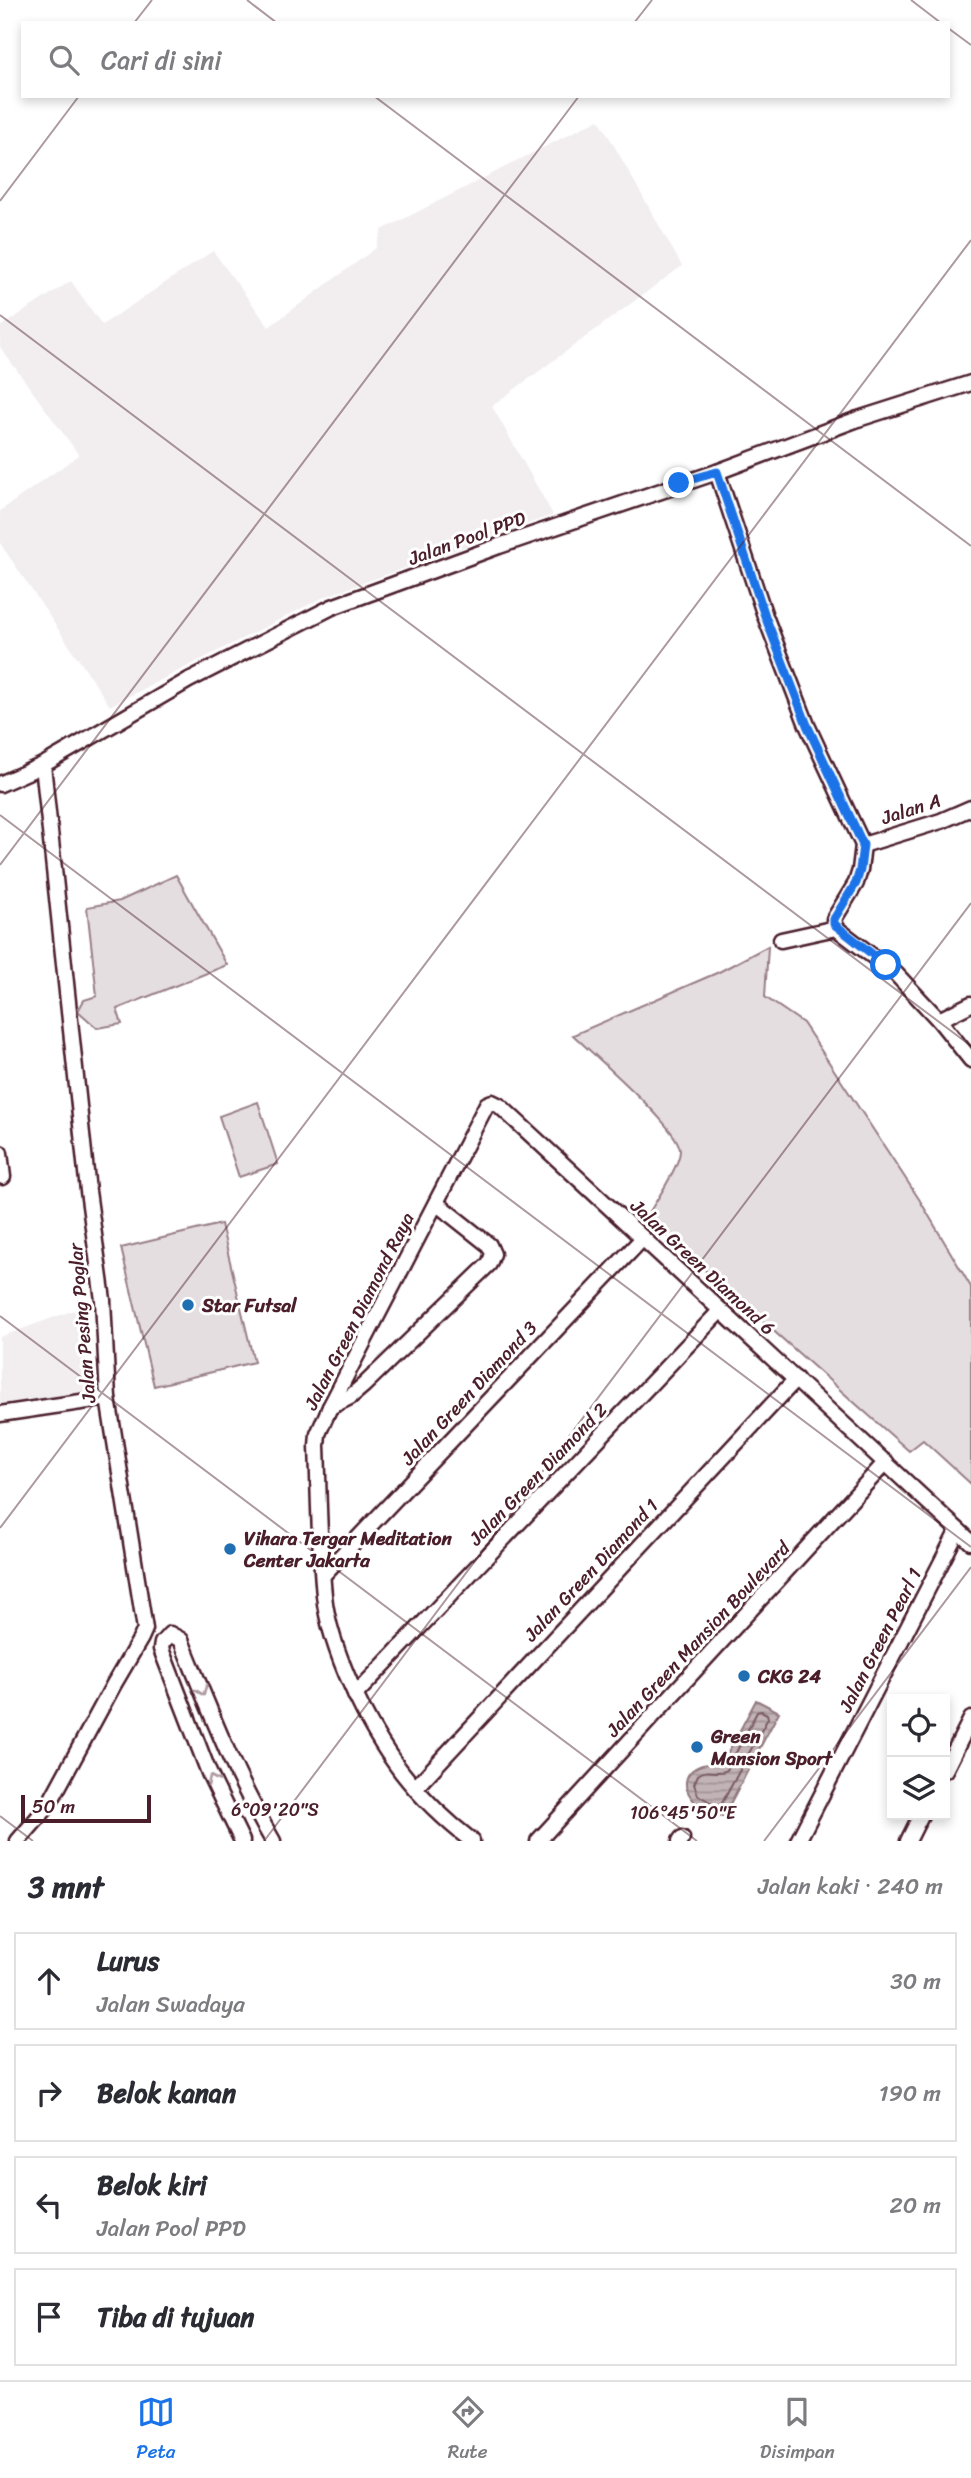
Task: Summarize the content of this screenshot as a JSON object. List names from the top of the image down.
{
  "streets": {
    "street": [
      "Jalan Pool PPD",
      "Jalan A",
      "Jalan Green Diamond 6",
      "Jalan Green Diamond Raya",
      "Jalan Pesing Poglar",
      "Jalan Green Diamond 3",
      "Jalan Green Diamond 2",
      "Jalan Green Diamond 1",
      "Jalan Green Mansion Boulevard",
      "Jalan Green Pearl 1"
    ]
  },
  "crossings": [
    ["Jalan Pool PPD", "Jalan Pesing Poglar"],
    ["Jalan Green Diamond 6", "Jalan Green Diamond Raya"],
    ["Jalan Green Diamond 6", "Jalan Green Diamond 3"],
    ["Jalan Green Diamond 6", "Jalan Green Diamond 2"],
    ["Jalan Green Diamond 6", "Jalan Green Diamond 1"],
    ["Jalan Green Diamond 6", "Jalan Green Mansion Boulevard"],
    ["Jalan Green Diamond 6", "Jalan Green Pearl 1"],
    ["Jalan Green Diamond Raya", "Jalan Green Diamond 3"],
    ["Jalan Green Diamond Raya", "Jalan Green Diamond 2"],
    ["Jalan Green Diamond Raya", "Jalan Green Diamond 1"]
  ],
  "places": [
    "Star Futsal",
    "Vihara Tergar Meditation Center Jakarta",
    "CKG 24",
    "Green Mansion Sport"
  ],
  "scale_bar": "50 m",
  "page": {
    "search": "Cari di sini",
    "scale": "50 m",
    "heading": ["3 mnt", "Jalan kaki · 240 m"],
    "list": [
      ["Lurus", "Jalan Swadaya", "30 m"],
      ["Belok kanan", "190 m"],
      ["Belok kiri", "Jalan Pool PPD", "20 m"],
      "Tiba di tujuan"
    ],
    "nav": ["Peta", "Rute", "Disimpan"]
  },
  "coordinates": ["6°09'20\"S", "106°45'50\"E"]
}
